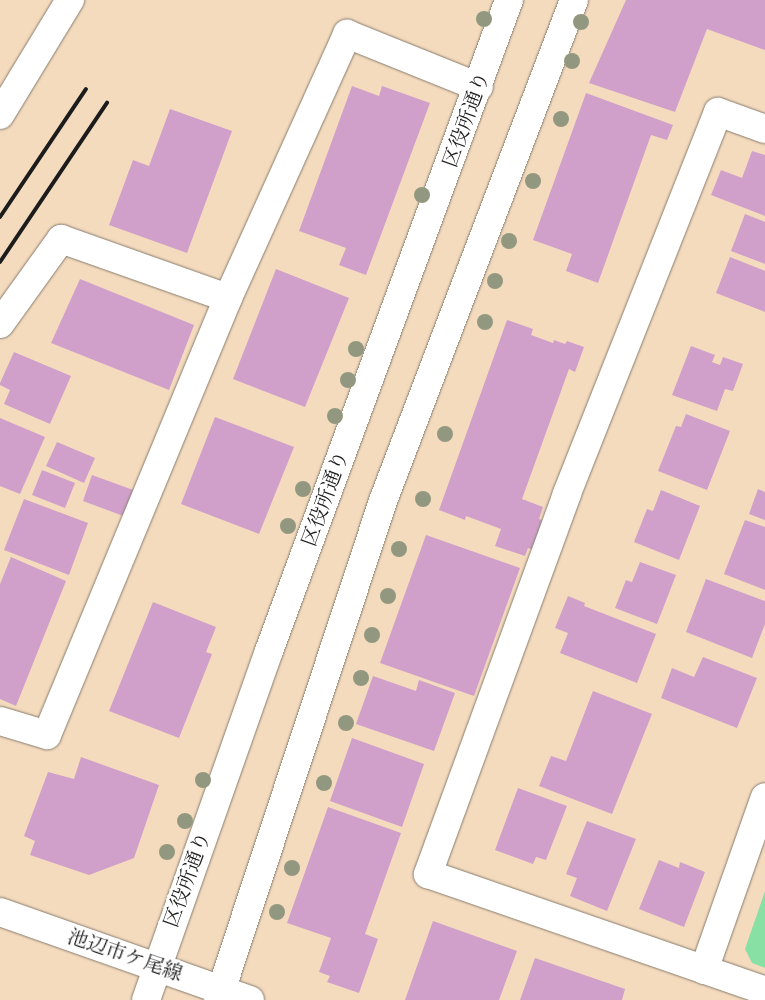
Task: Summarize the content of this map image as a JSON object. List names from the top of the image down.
{
  "streets": {
    "street": ["区役所通り", "池辺市ケ尾線"]
  },
  "crossings": [
    ["区役所通り", "池辺市ケ尾線"]
  ]
}
